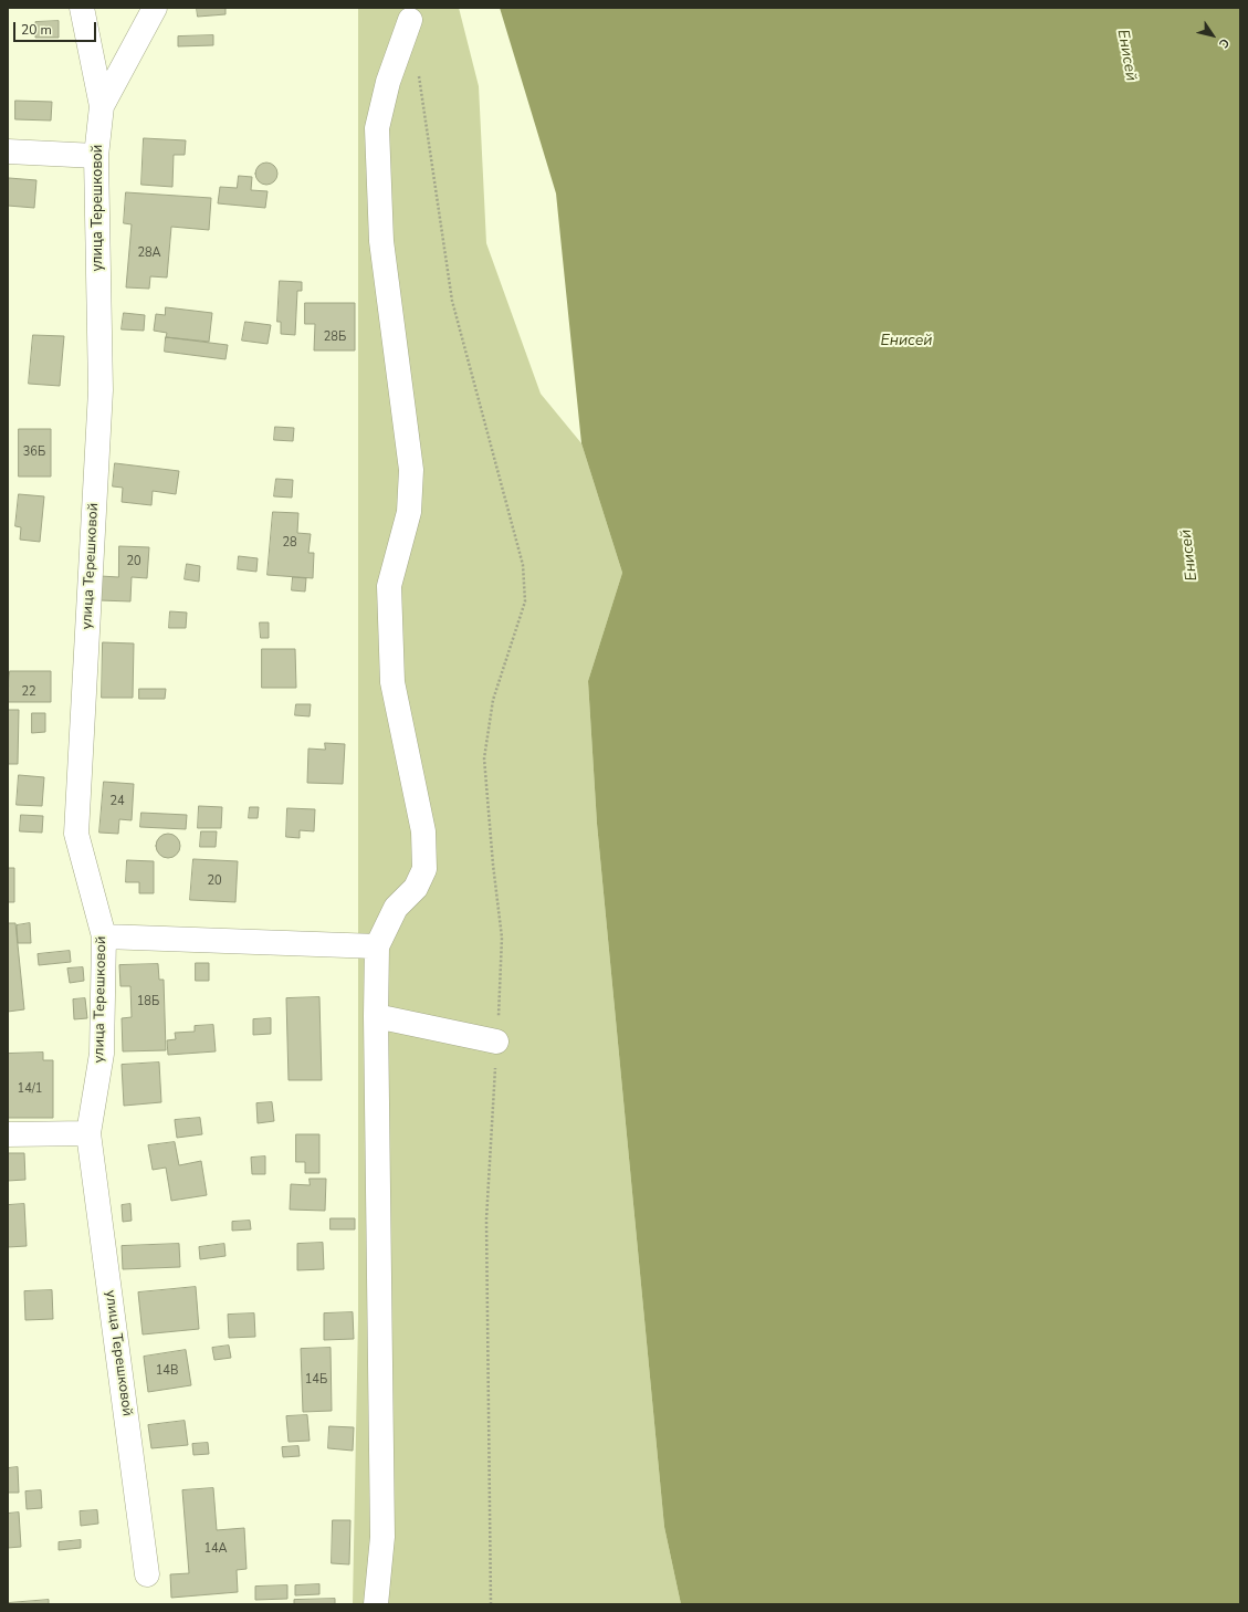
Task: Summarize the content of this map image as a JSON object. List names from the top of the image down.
{
  "streets": {
    "street": ["улица Терешковой"]
  },
  "water": ["Енисей"],
  "house_numbers": [
    "28А",
    "28Б",
    "36Б",
    "28",
    "20",
    "22",
    "24",
    "20",
    "18Б",
    "14/1",
    "14В",
    "14Б",
    "14А"
  ],
  "scale_bar": "20 m",
  "north": "bottom right"
}
